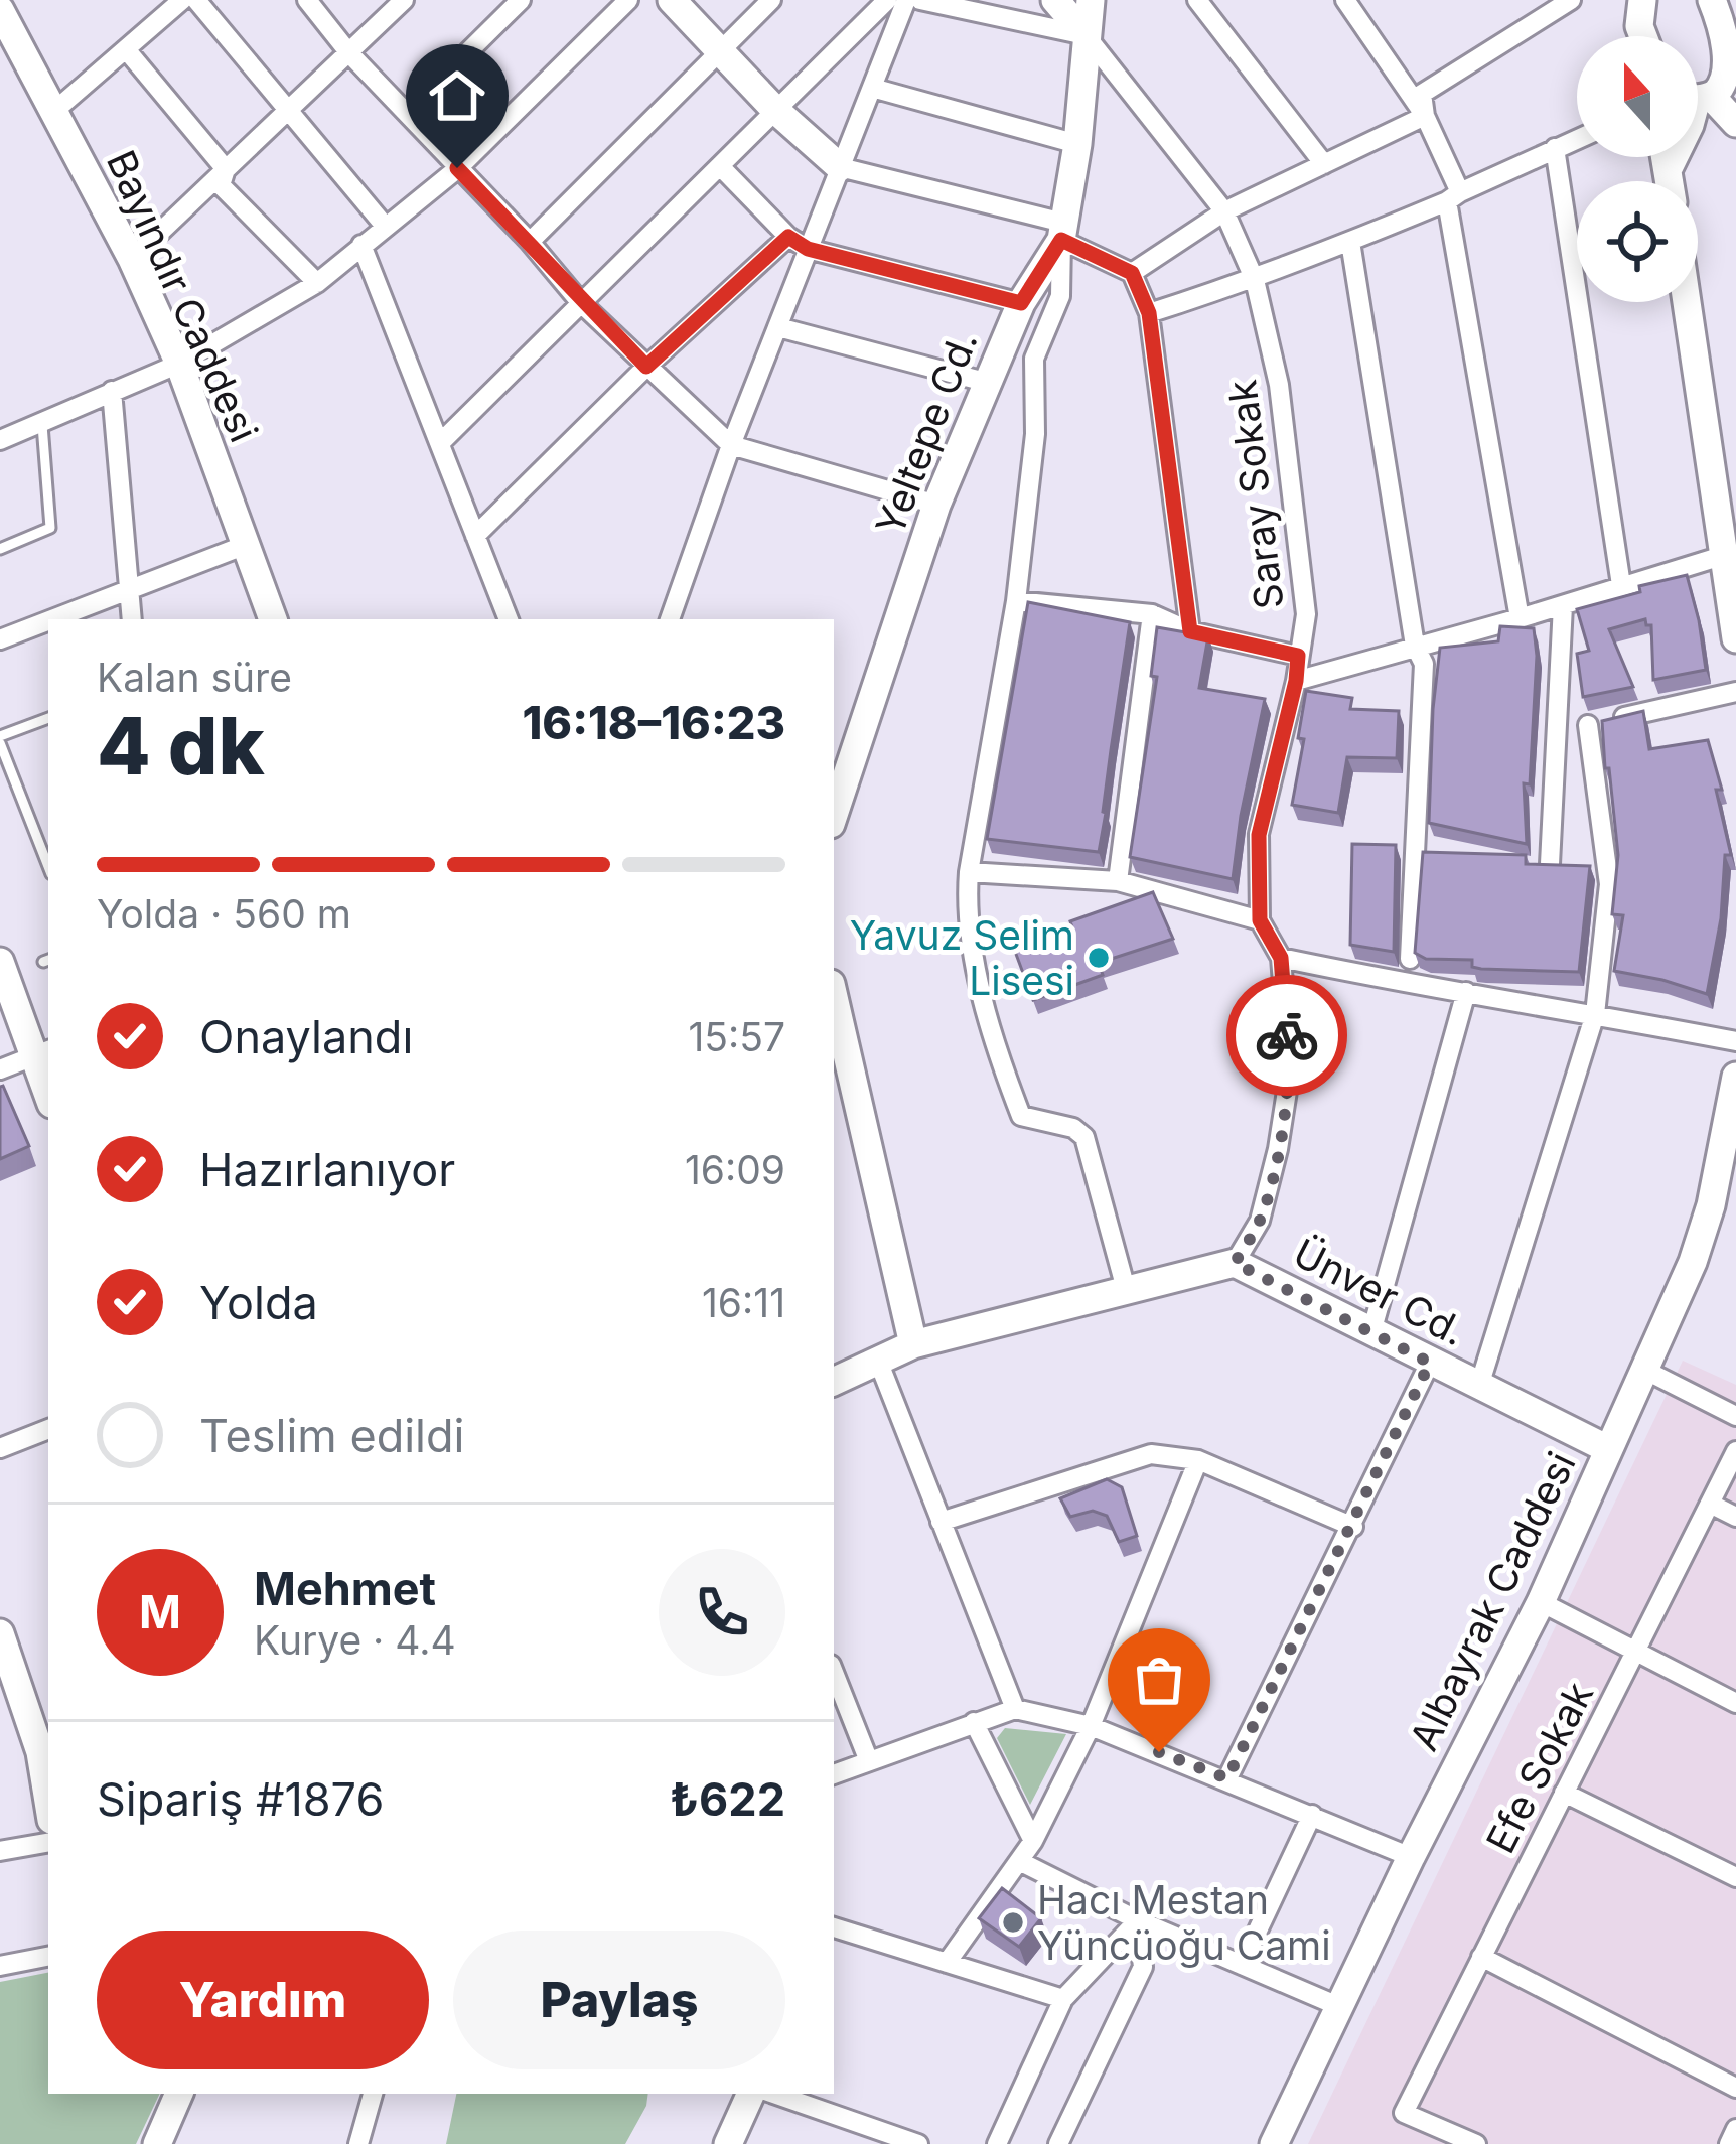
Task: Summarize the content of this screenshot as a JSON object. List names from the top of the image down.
{
  "streets": {
    "street": [
      "Bayındır Caddesi",
      "Yeltepe Cd.",
      "Saray Sokak",
      "Ünver Cd.",
      "Albayrak Caddesi",
      "Efe Sokak"
    ]
  },
  "crossings": [
    ["Yeltepe Cd.", "Saray Sokak"],
    ["Saray Sokak", "Ünver Cd."],
    ["Ünver Cd.", "Albayrak Caddesi"]
  ],
  "places": ["Yavuz Selim Lisesi", "Hacı Mestan Yüncüoğu Cami"],
  "north": "top",
  "page": {
    "heading": ["4 dk", "Kalan süre", "16:18–16:23"],
    "panel": [
      "Mehmet",
      "Kurye · 4.4",
      "Sipariş #1876",
      "₺622"
    ],
    "bar": "Yolda · 560 m",
    "list": [
      ["Onaylandı", "15:57"],
      ["Hazırlanıyor", "16:09"],
      ["Yolda", "16:11"],
      "Teslim edildi"
    ],
    "round": "M",
    "buttons": ["Yardım", "Paylaş"]
  }
}
